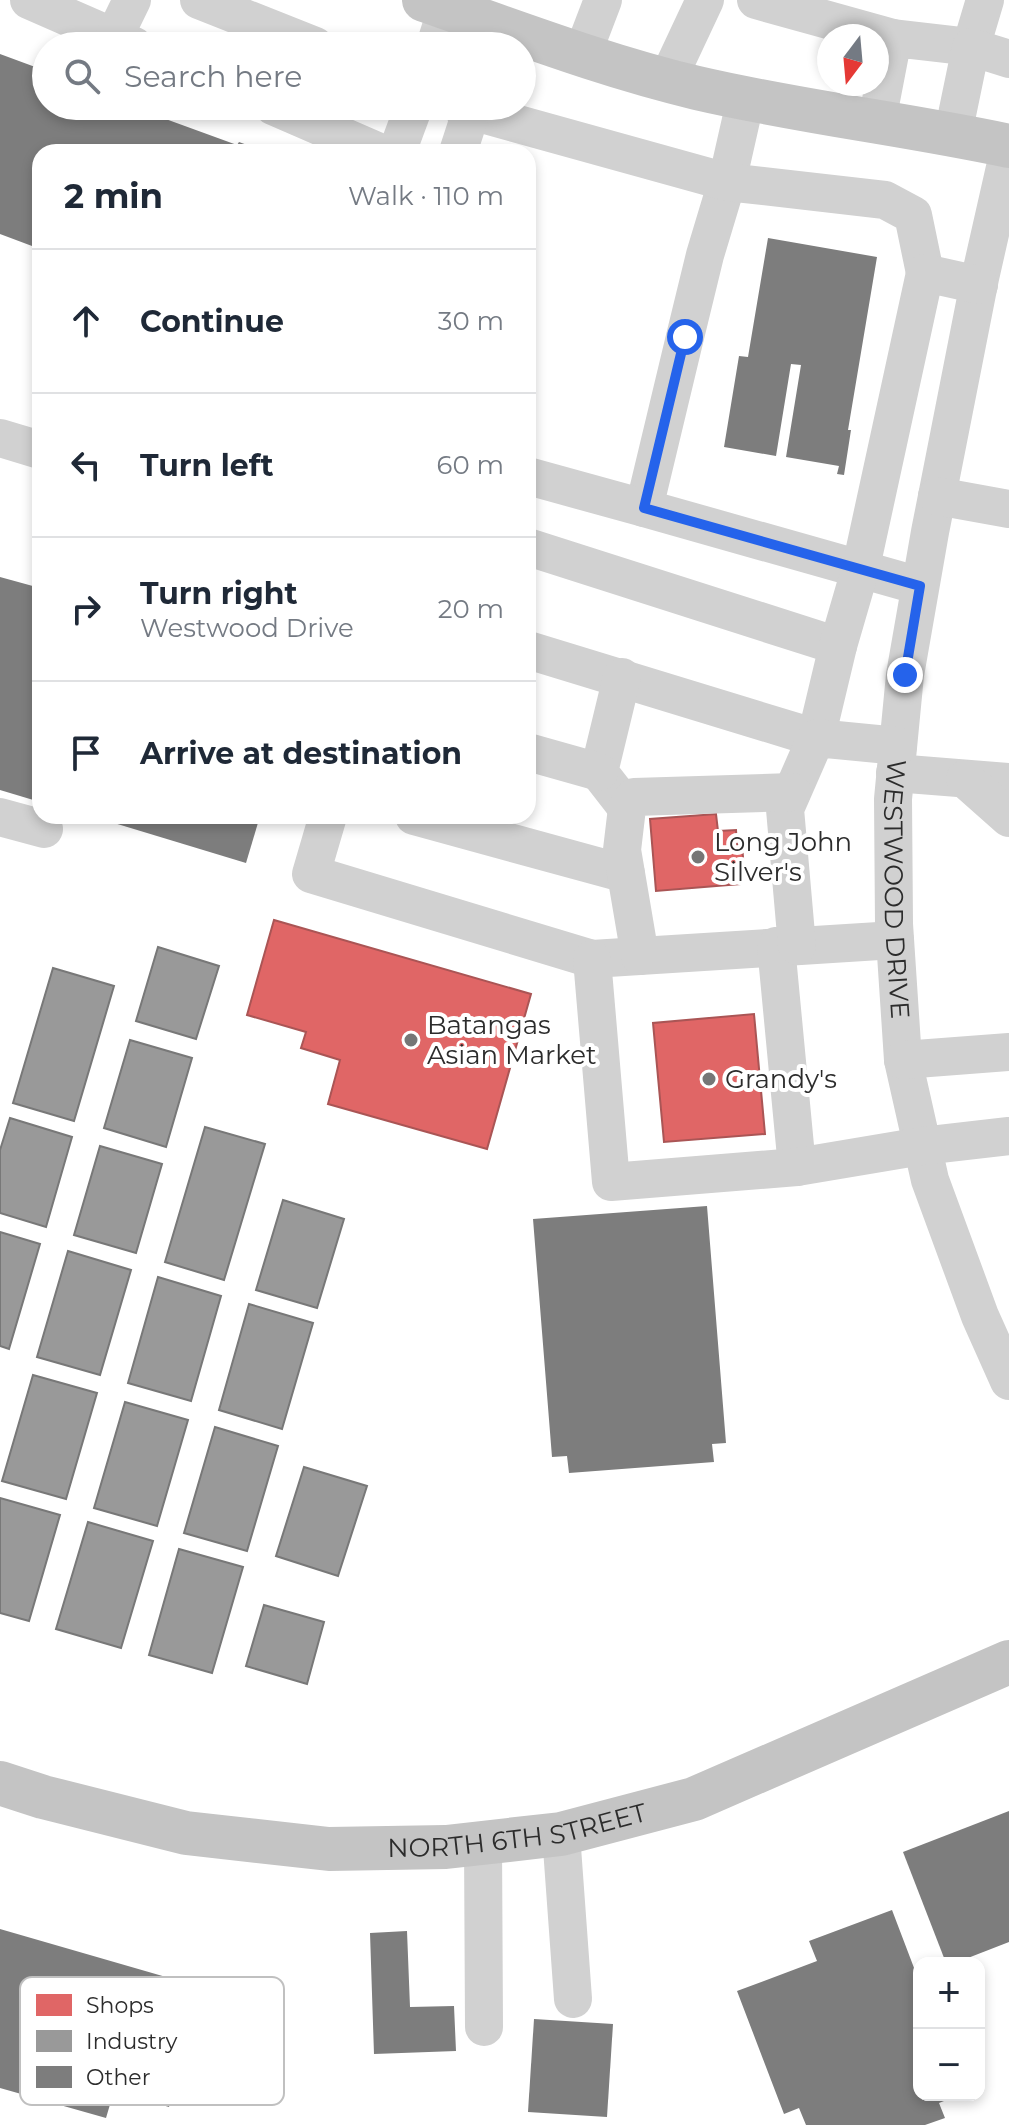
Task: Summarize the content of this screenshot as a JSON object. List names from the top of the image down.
{
  "streets": {
    "main road": ["NORTH 6TH STREET"],
    "street": ["WESTWOOD DRIVE"]
  },
  "places": ["Long John Silver's", "Batangas Asian Market", "Grandy's"],
  "legend": ["Shops", "Industry", "Other"],
  "north": "bottom",
  "page": {
    "search": "Search here",
    "heading": ["2 min", "Walk · 110 m"],
    "list": [
      ["Continue", "30 m"],
      ["Turn left", "60 m"],
      ["Turn right", "Westwood Drive", "20 m"],
      "Arrive at destination"
    ],
    "map_buttons": ["+", "−"]
  }
}
